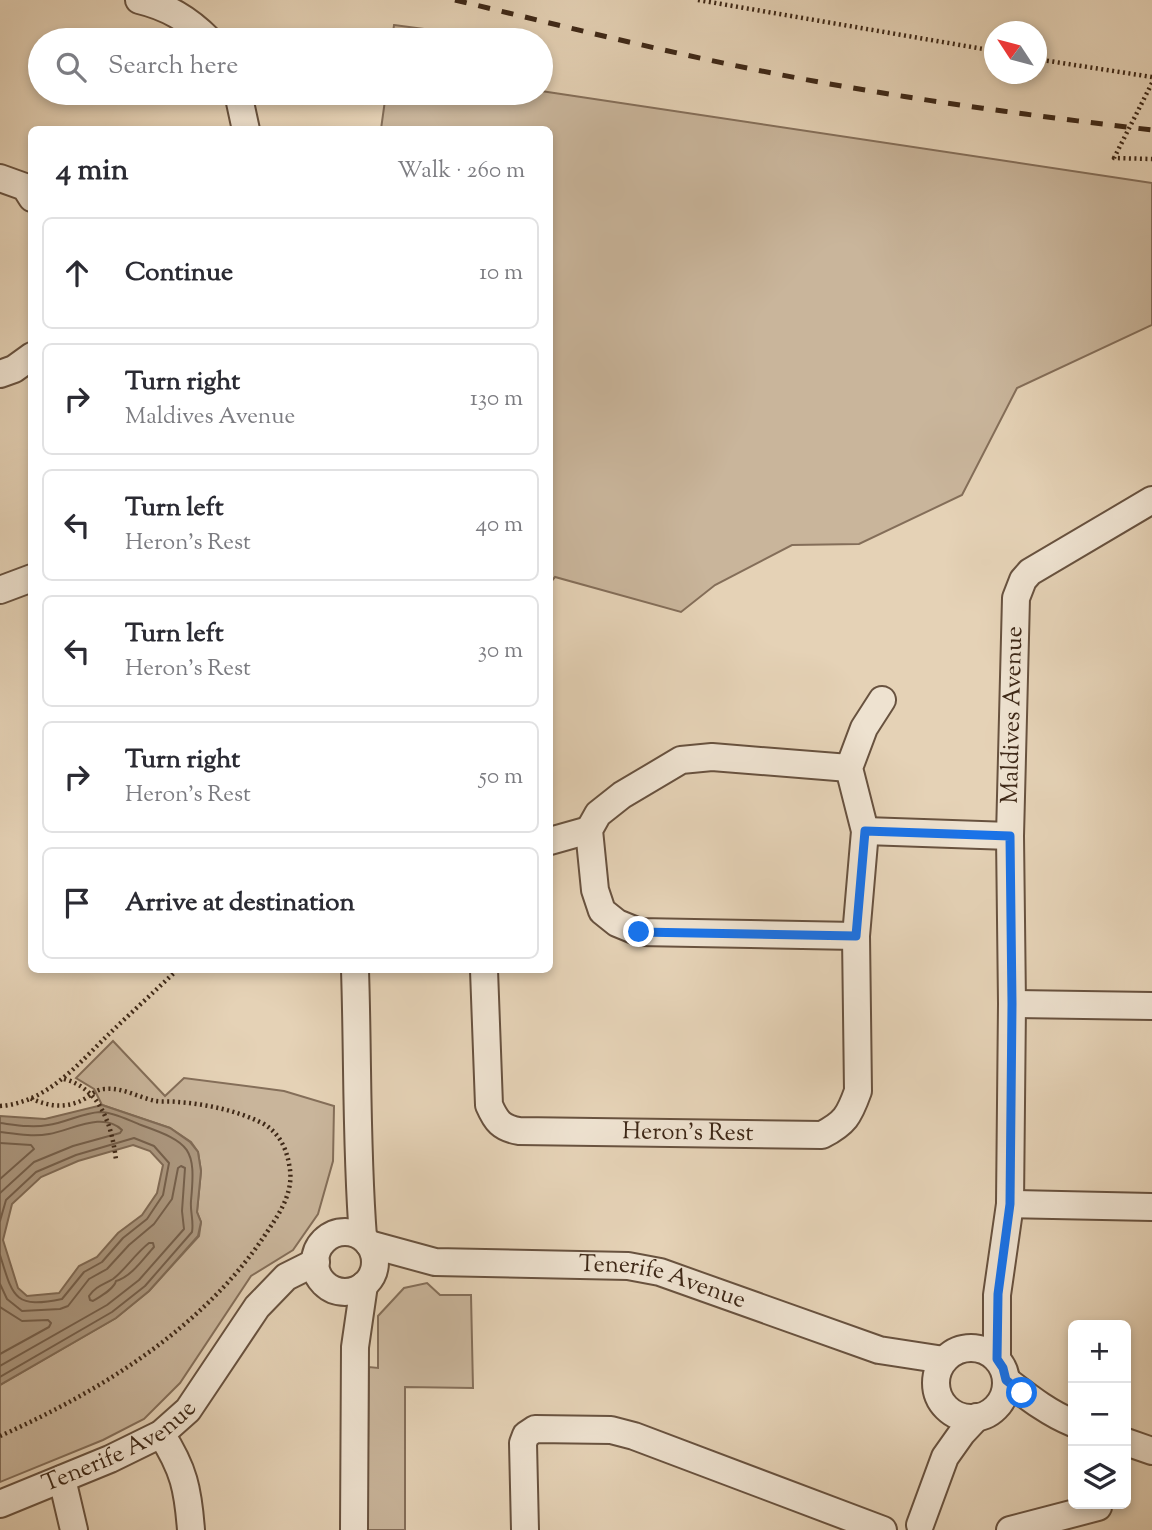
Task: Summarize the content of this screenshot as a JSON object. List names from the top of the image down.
{
  "streets": {
    "street": ["Maldives Avenue", "Heron's Rest", "Tenerife Avenue"]
  },
  "crossings": [
    ["Maldives Avenue", "Tenerife Avenue"]
  ],
  "north": "top left",
  "page": {
    "search": "Search here",
    "heading": ["4 min", "Walk · 260 m"],
    "list": [
      ["Continue", "10 m"],
      ["Turn right", "Maldives Avenue", "130 m"],
      ["Turn left", "Heron's Rest", "40 m"],
      ["Turn left", "Heron's Rest", "30 m"],
      ["Turn right", "Heron's Rest", "50 m"],
      "Arrive at destination"
    ],
    "map_buttons": ["+", "−"]
  }
}
